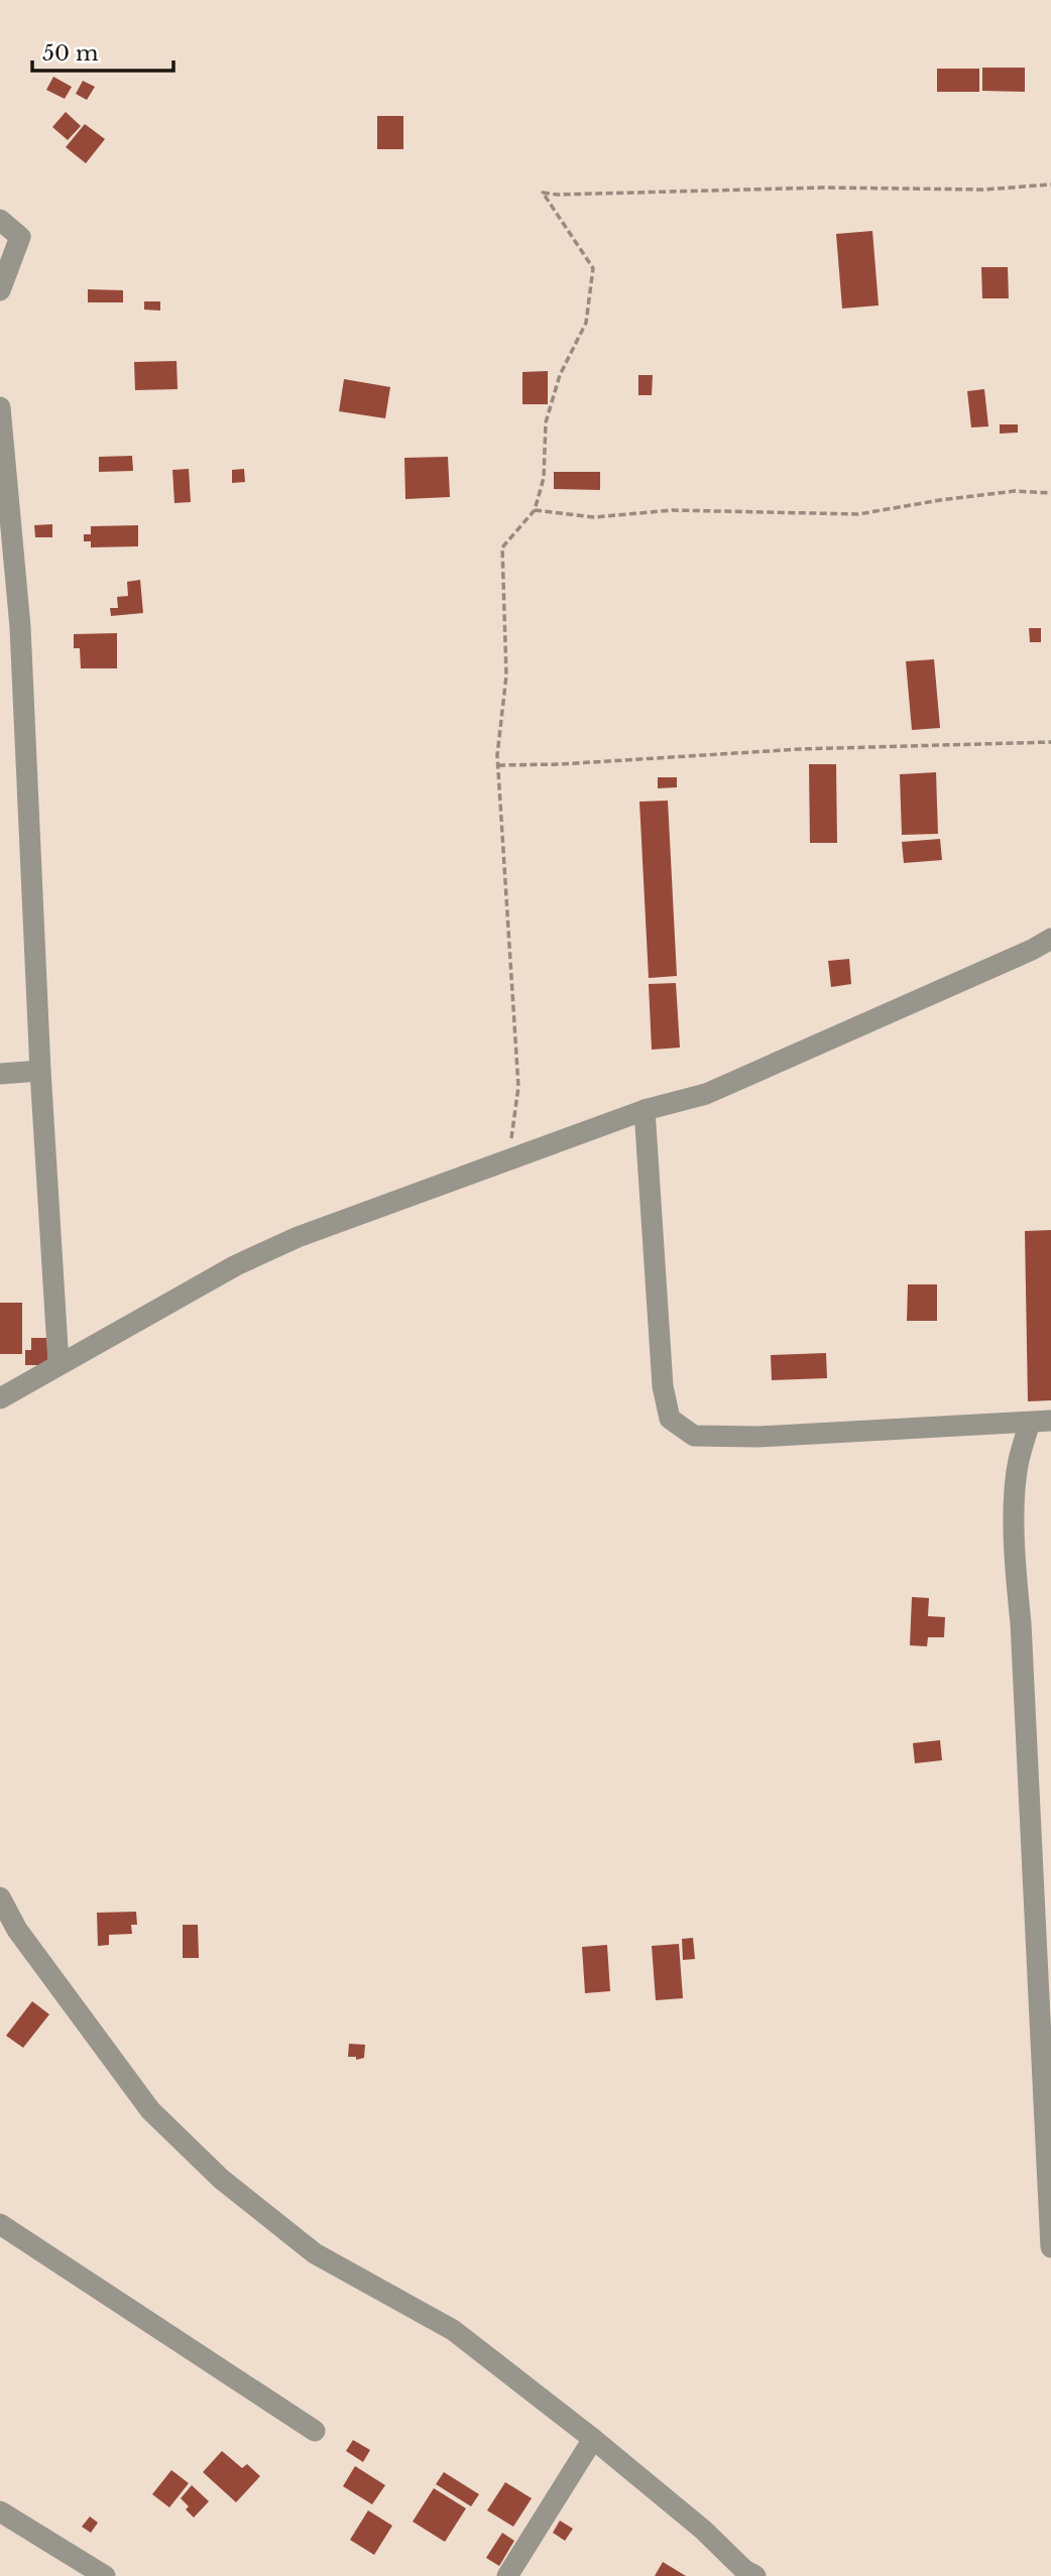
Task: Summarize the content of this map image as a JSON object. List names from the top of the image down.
{
  "scale_bar": "50 m"
}
